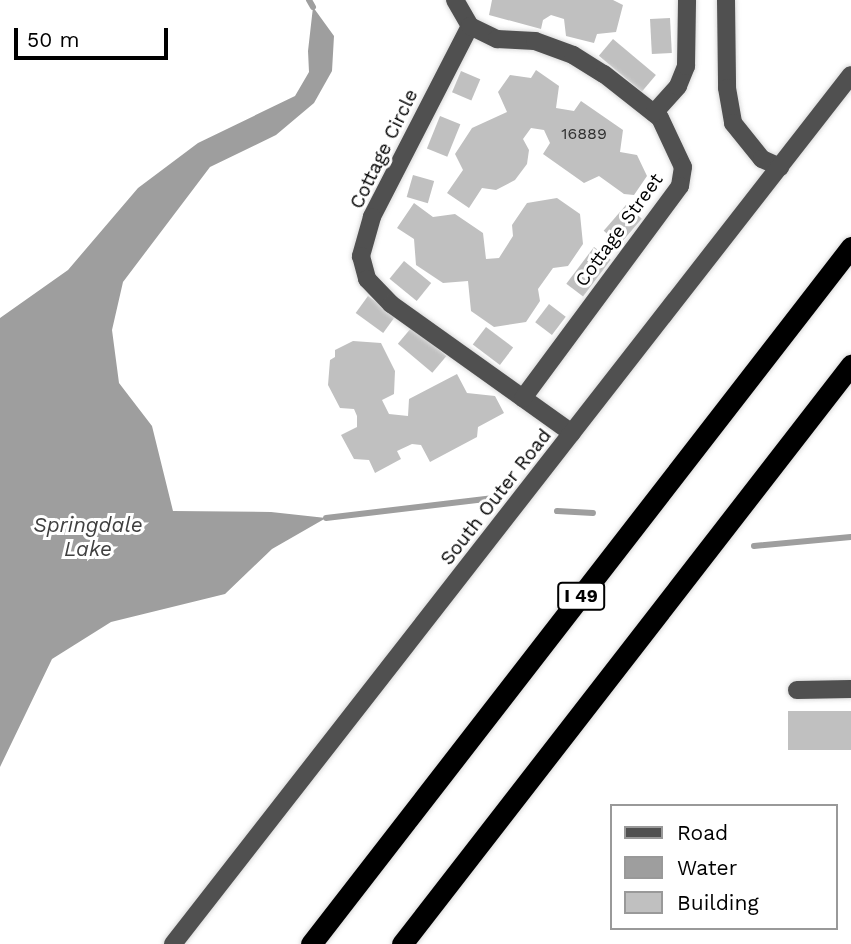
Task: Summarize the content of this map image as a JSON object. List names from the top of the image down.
{
  "streets": {
    "highway": ["I 49"],
    "street": ["Cottage Circle", "Cottage Street", "South Outer Road"]
  },
  "crossings": [
    ["Cottage Circle", "Cottage Street"],
    ["Cottage Circle", "South Outer Road"]
  ],
  "water": ["Springdale Lake"],
  "house_numbers": ["16889"],
  "legend": ["Road", "Water", "Building"],
  "scale_bar": "50 m"
}
